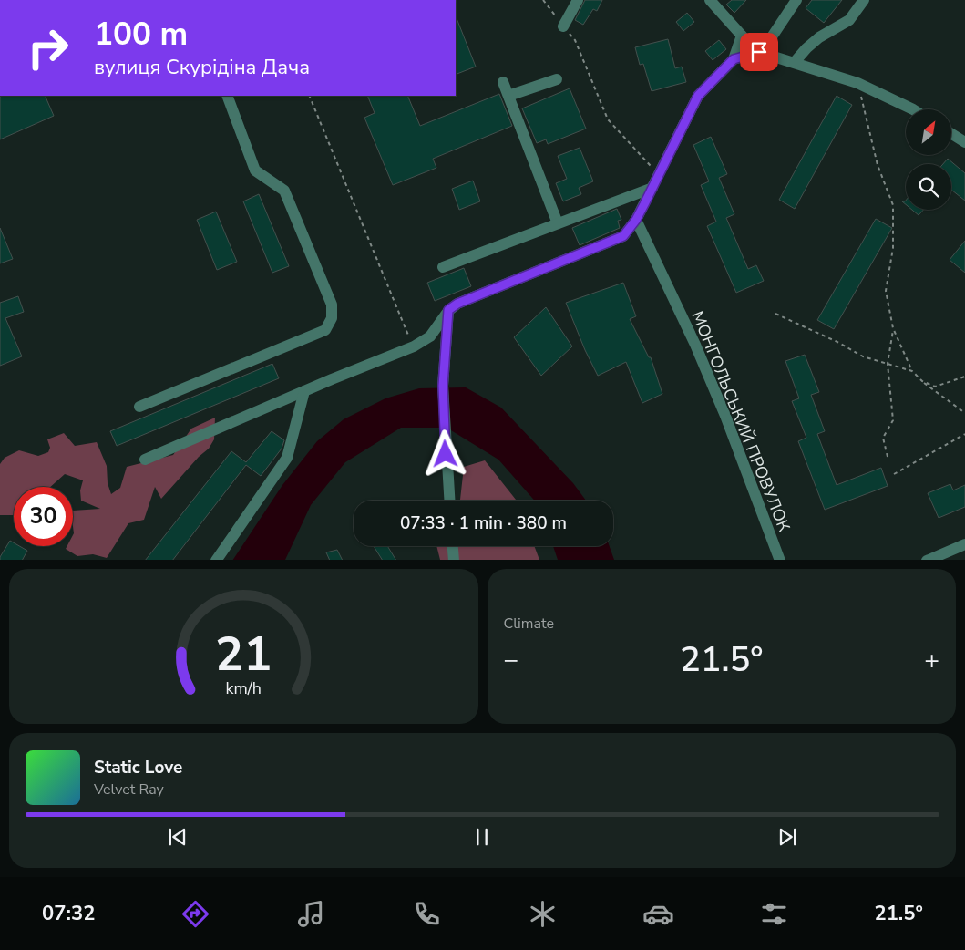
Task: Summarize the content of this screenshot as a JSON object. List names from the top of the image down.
{
  "streets": {
    "street": ["МОНГОЛЬСЬКИЙ ПРОВУЛОК"]
  },
  "north": "top right",
  "page": {
    "turn": ["100 m", "вулиця Скурідіна Дача"],
    "limit": "30",
    "trip": "07:33 · 1 min · 380 m",
    "tile": "Climate",
    "heat": ["−", "21.5°", "+"],
    "song": ["Static Love", "Velvet Ray"],
    "tabs": ["07:32", "21.5°"],
    "gauge": ["21", "km/h"]
  }
}
